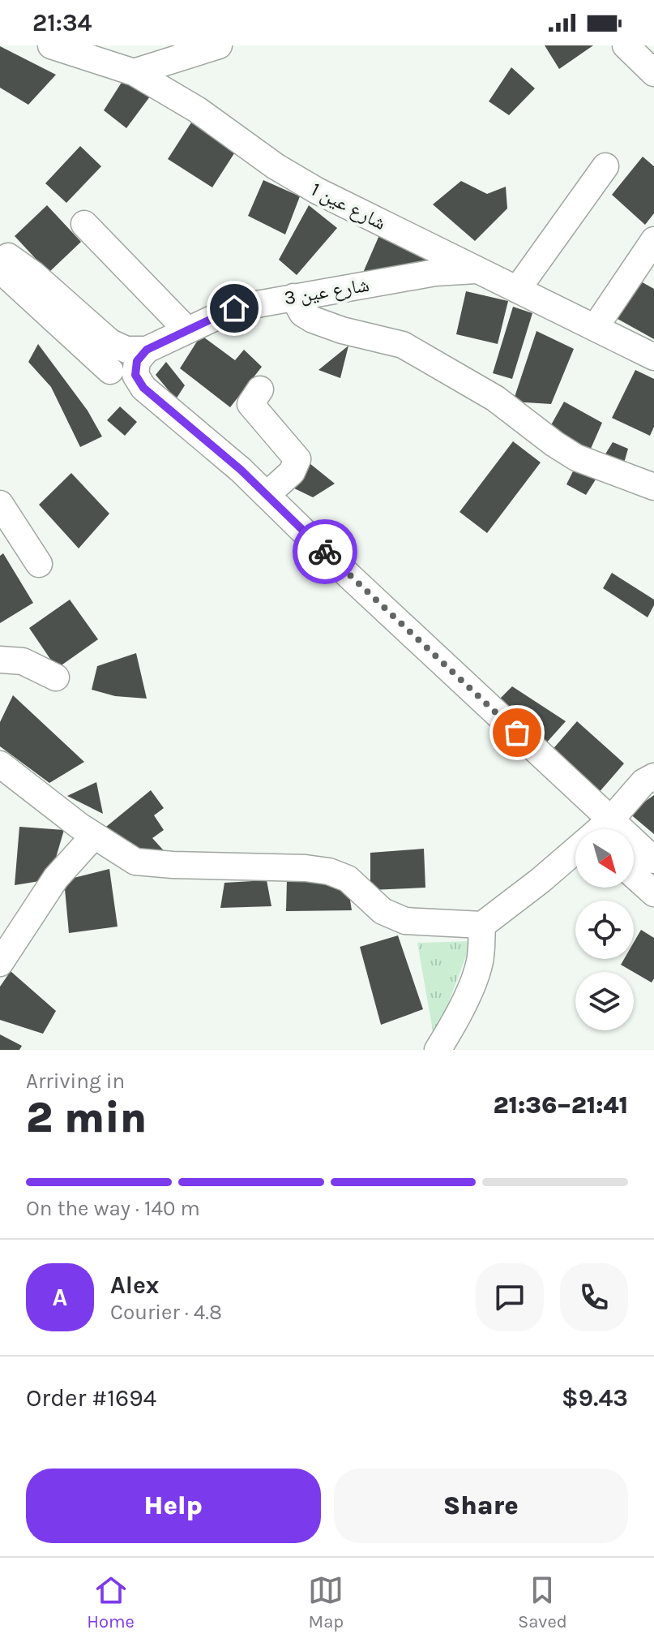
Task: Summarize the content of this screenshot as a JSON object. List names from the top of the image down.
{
  "streets": {
    "street": ["شارع عين 1", "شارع عين 3"]
  },
  "crossings": [
    ["شارع عين 1", "شارع عين 3"]
  ],
  "north": "bottom right",
  "page": {
    "status": "21:34",
    "heading": ["2 min", "Arriving in", "21:36–21:41"],
    "panel": [
      "Alex",
      "Courier · 4.8",
      "Order #1694",
      "$9.43"
    ],
    "bar": "On the way · 140 m",
    "round": "A",
    "buttons": ["Help", "Share"],
    "tabs": ["Home", "Map", "Saved"]
  }
}
